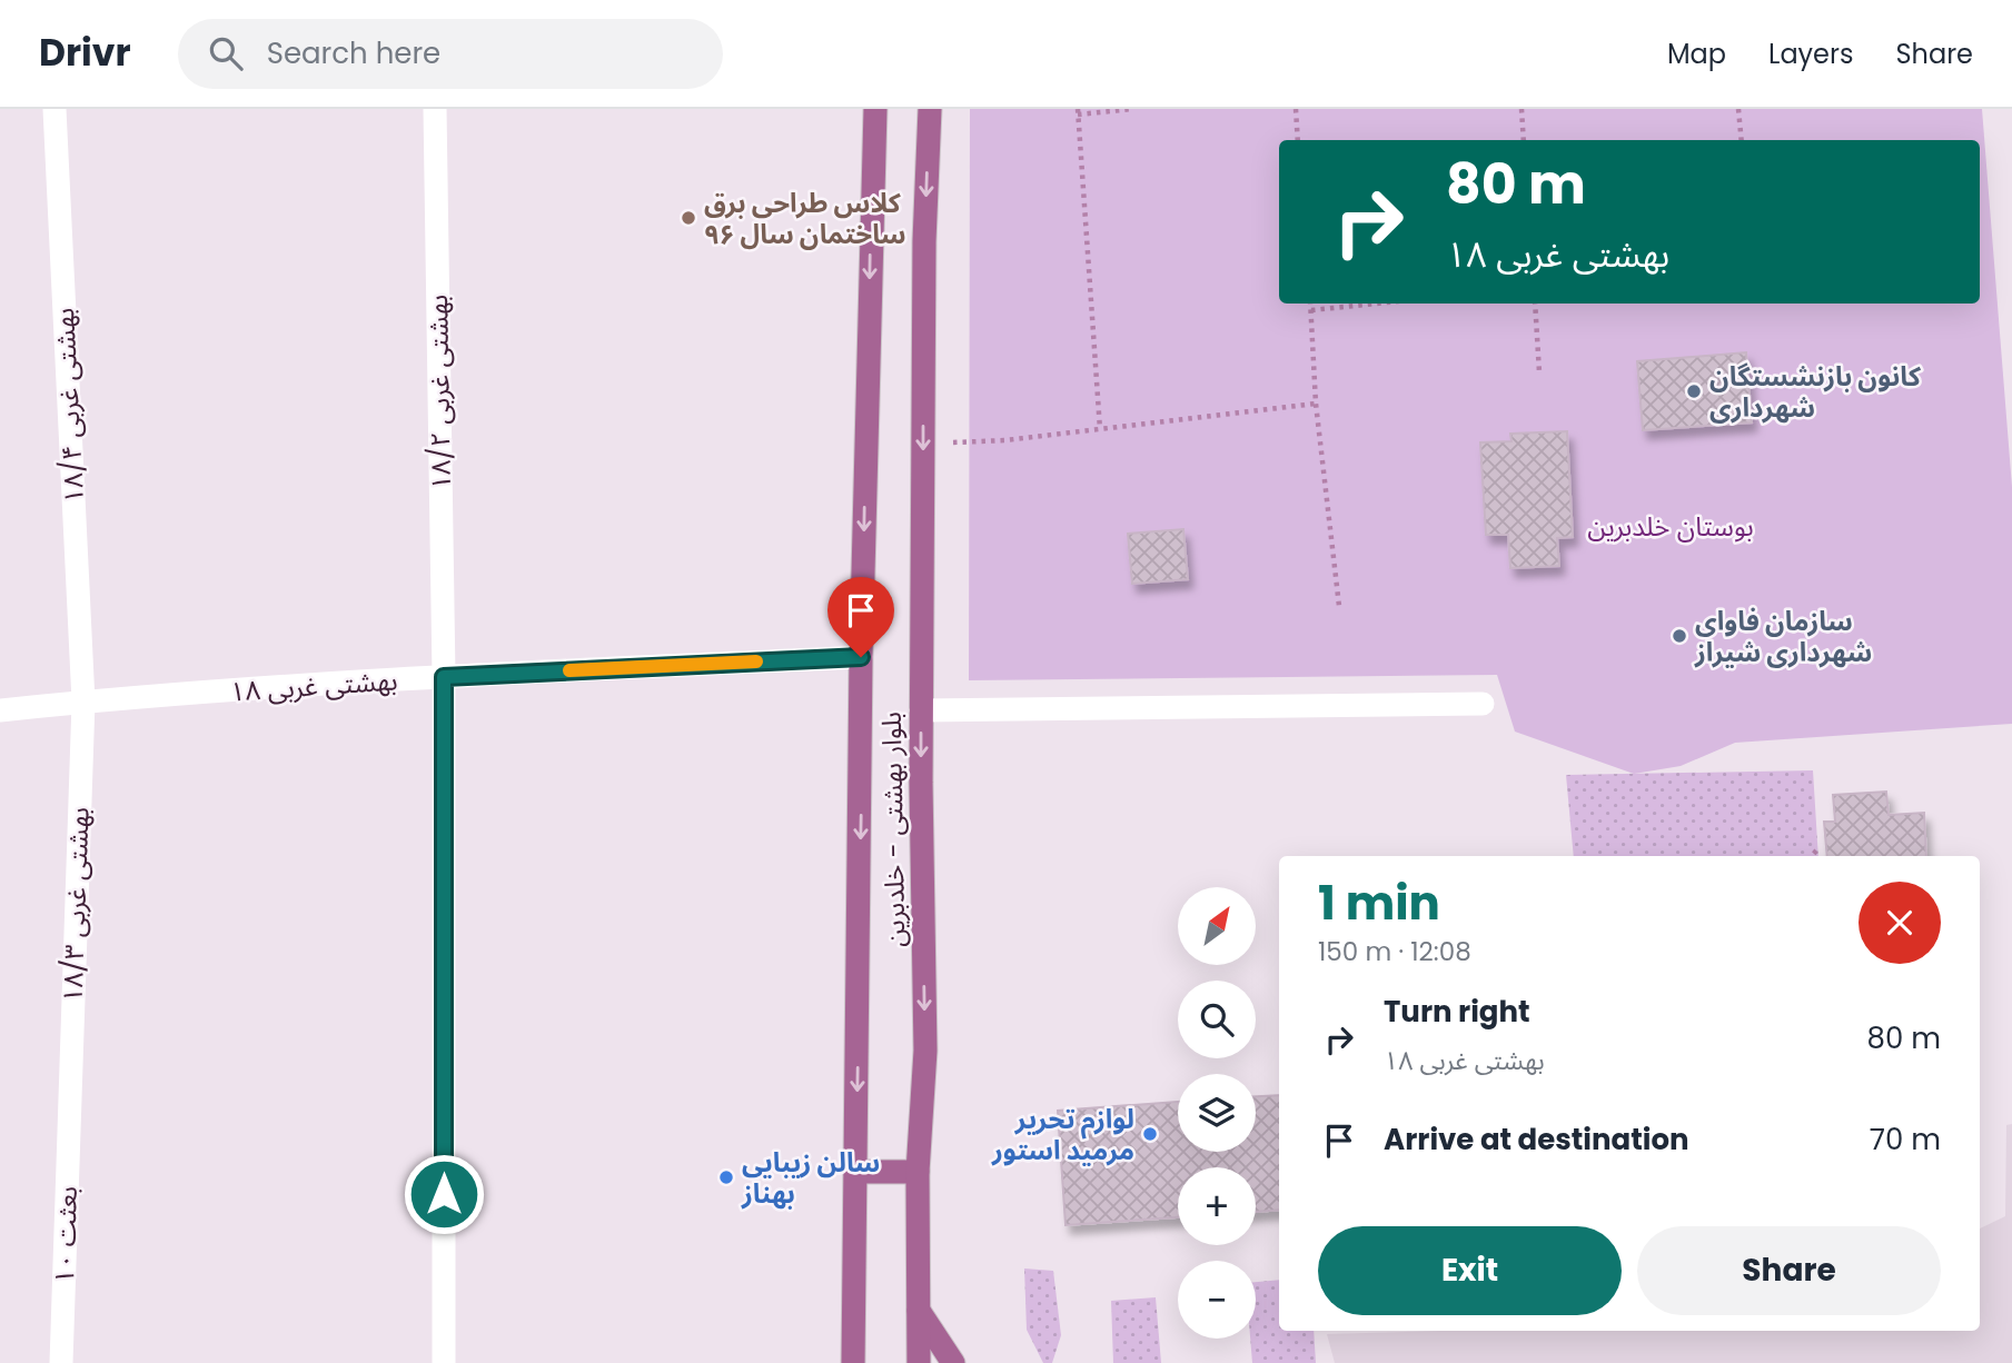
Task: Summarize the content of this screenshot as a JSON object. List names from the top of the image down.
{
  "streets": {
    "main road": ["بلوار بهشتی - خلدبرین"],
    "street": [
      "بهشتی غربی ۱۸/۲",
      "بهشتی غربی ۱۸/۴",
      "بهشتی غربی ۱۸",
      "بهشتی غربی ۱۸/۳",
      "۱۰ بعثت"
    ]
  },
  "crossings": [
    ["بهشتی غربی ۱۸/۲", "بهشتی غربی ۱۸"],
    ["بهشتی غربی ۱۸/۴", "بهشتی غربی ۱۸"],
    ["بهشتی غربی ۱۸/۴", "بهشتی غربی ۱۸/۳"],
    ["بهشتی غربی ۱۸", "بلوار بهشتی - خلدبرین"],
    ["بهشتی غربی ۱۸", "بهشتی غربی ۱۸/۳"],
    ["بهشتی غربی ۱۸/۳", "۱۰ بعثت"]
  ],
  "one_way": ["بلوار بهشتی - خلدبرین"],
  "parks": ["بوستان خلدبرین"],
  "places": [
    "کلاس طراحی برق ساختمان سال ۹۶",
    "کانون بازنشستگان شهرداری",
    "سازمان فاوای شهرداری شیراز",
    "لوازم تحریر مرمید استور",
    "سالن زیبایی بهناز"
  ],
  "north": "top right",
  "page": {
    "header": "Drivr",
    "search": "Search here",
    "nav": ["Map", "Layers", "Share"],
    "turn": ["80 m", "بهشتی غربی ۱۸"],
    "heading": ["1 min", "150 m · 12:08"],
    "map_buttons": ["+", "−"],
    "list": [
      {
        "name": "Turn right",
        "note": "بهشتی غربی ۱۸",
        "value": "80 m"
      },
      {
        "name": "Arrive at destination",
        "value": "70 m"
      }
    ],
    "buttons": ["Exit", "Share"]
  }
}
